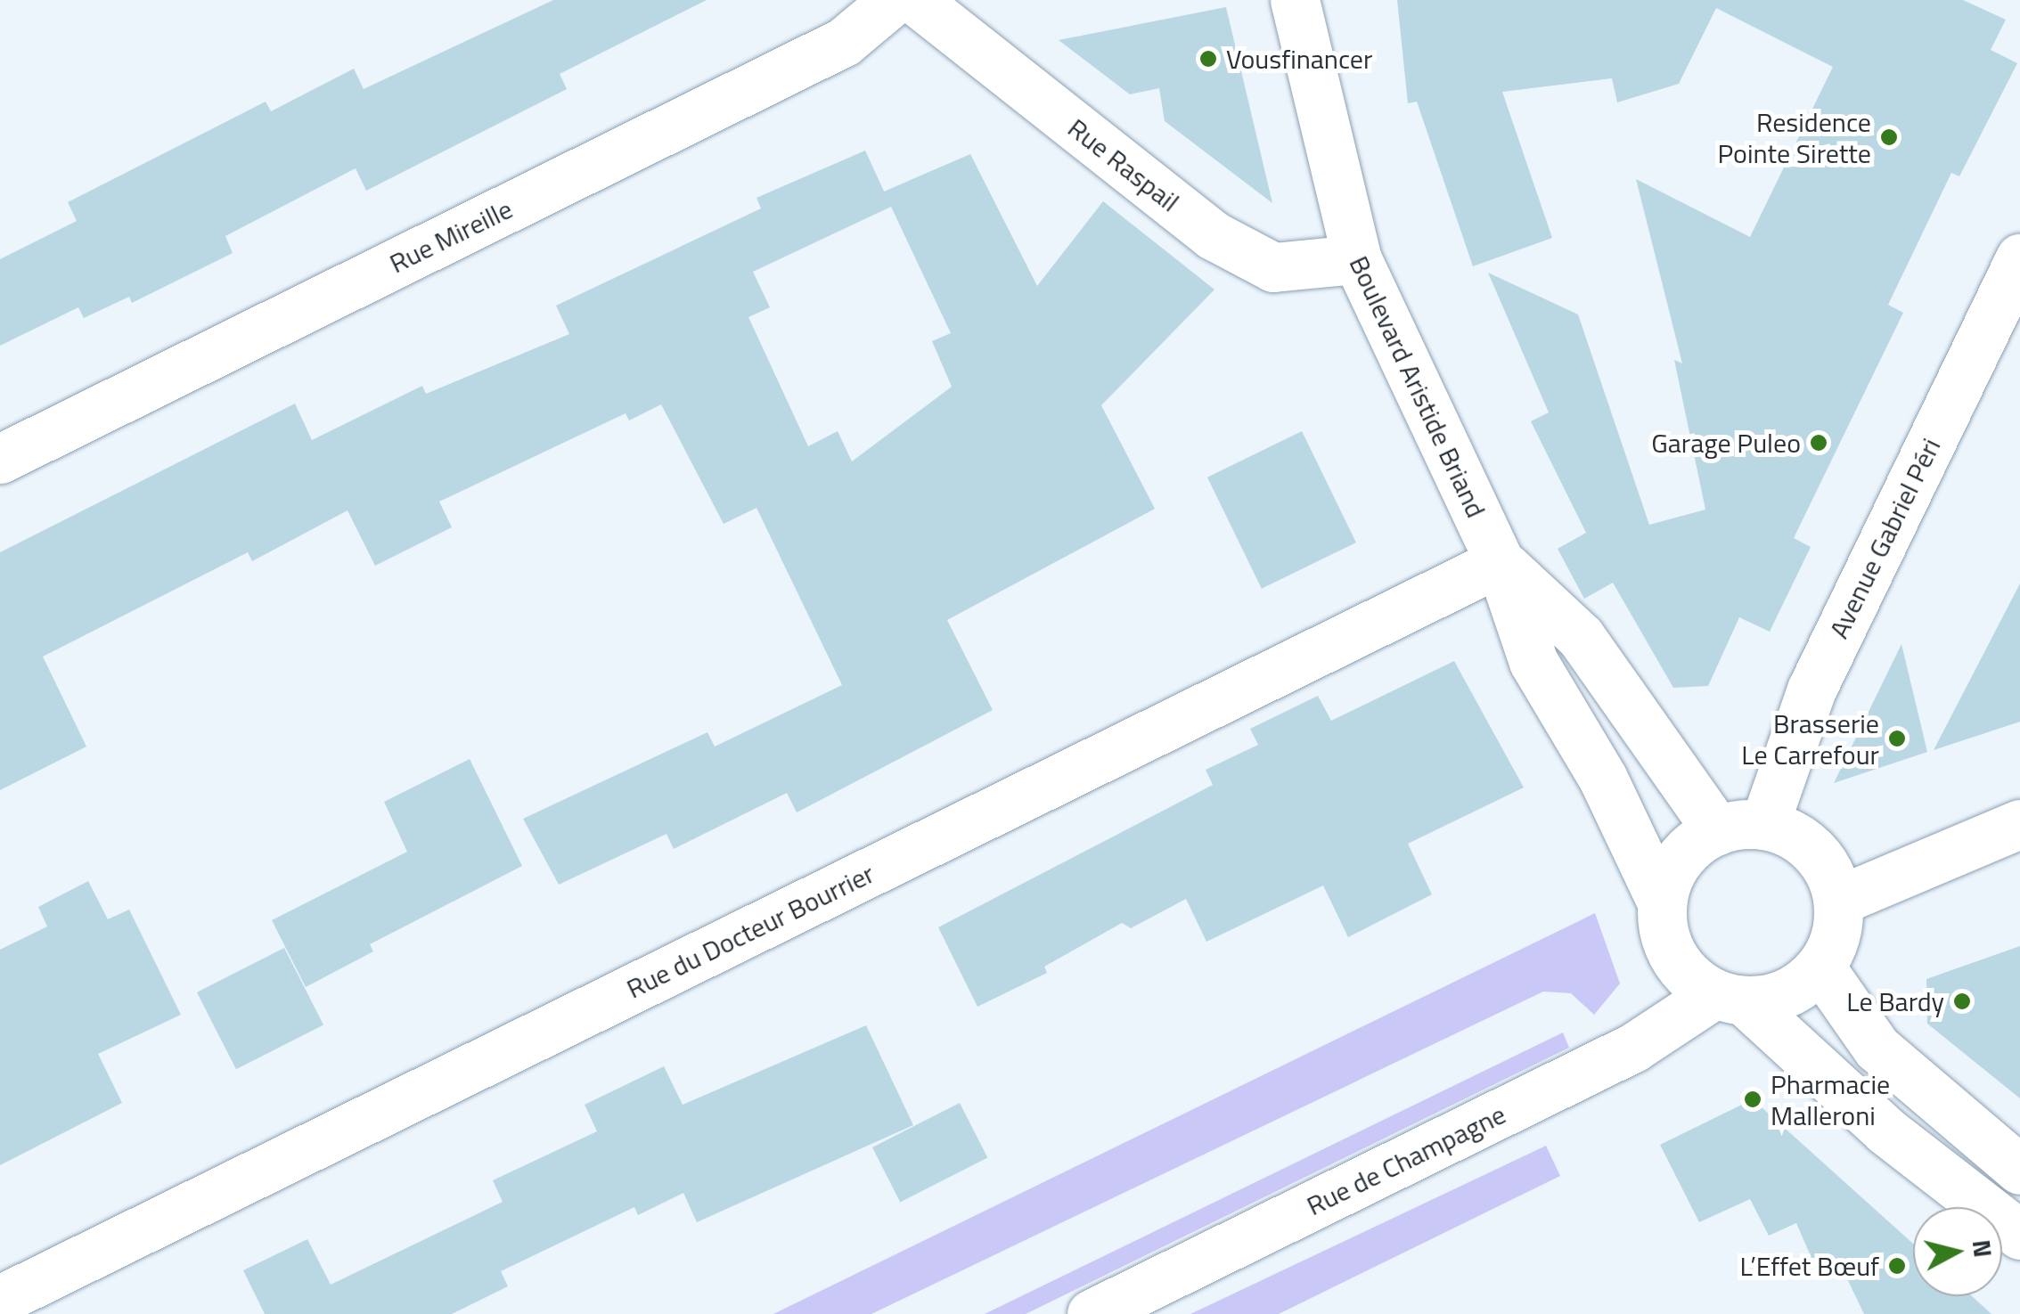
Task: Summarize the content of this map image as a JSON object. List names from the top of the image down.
{
  "streets": {
    "street": [
      "Rue Raspail",
      "Rue Mireille",
      "Boulevard Aristide Briand",
      "Avenue Gabriel Péri",
      "Rue du Docteur Bourrier",
      "Rue de Champagne"
    ]
  },
  "crossings": [
    ["Rue Raspail", "Boulevard Aristide Briand"],
    ["Boulevard Aristide Briand", "Avenue Gabriel Péri"],
    ["Boulevard Aristide Briand", "Rue du Docteur Bourrier"],
    ["Boulevard Aristide Briand", "Rue de Champagne"],
    ["Avenue Gabriel Péri", "Rue de Champagne"]
  ],
  "places": [
    "Vousfinancer",
    "Residence Pointe Sirette",
    "Garage Puleo",
    "Brasserie Le Carrefour",
    "Le Bardy",
    "Pharmacie Malleroni",
    "L’Effet Bœuf"
  ],
  "north": "right"
}
